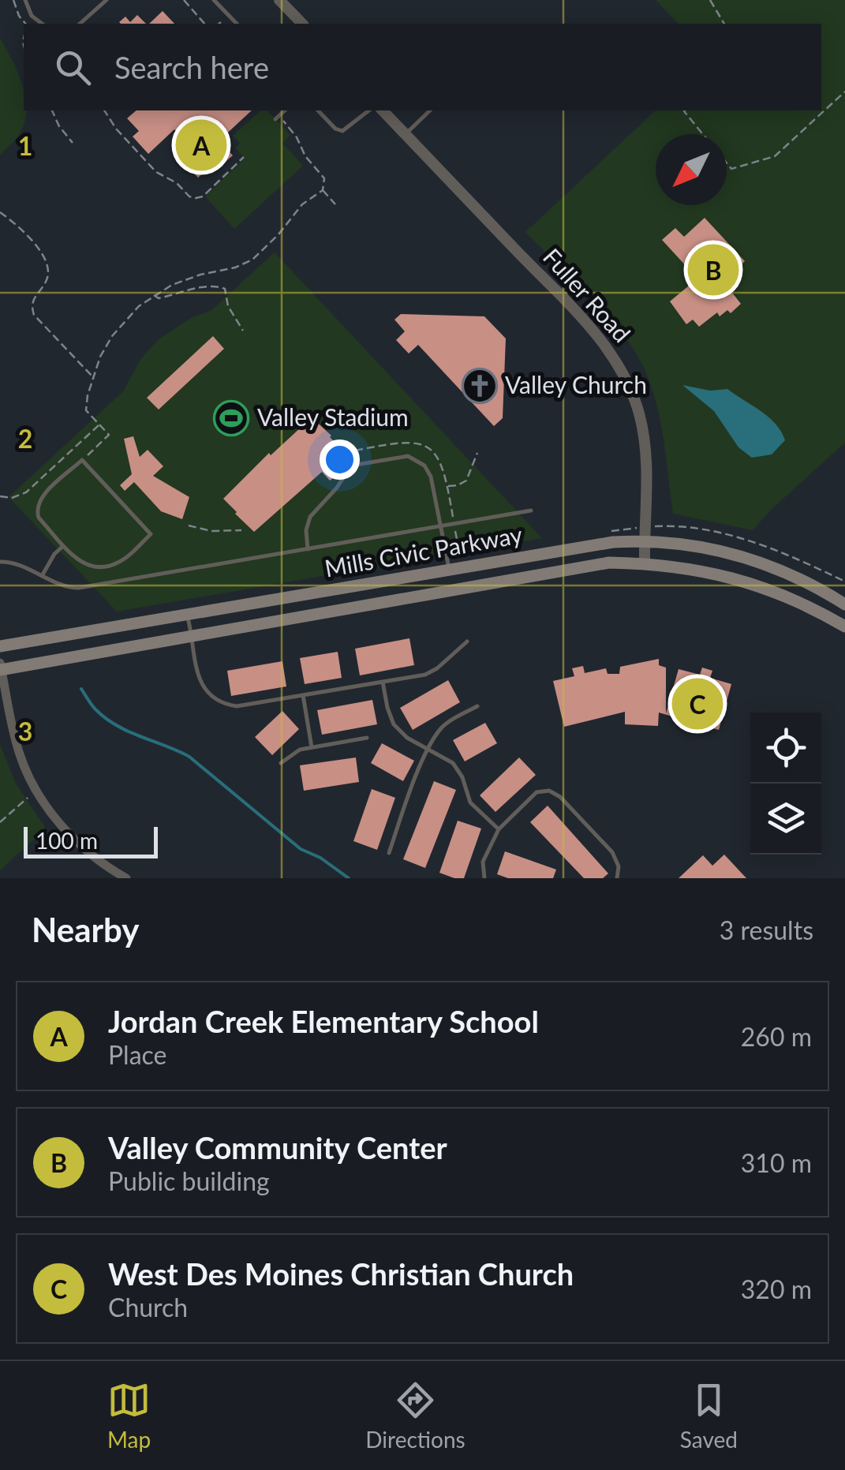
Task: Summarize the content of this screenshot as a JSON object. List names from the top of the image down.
{
  "streets": {
    "main road": ["Mills Civic Parkway"],
    "street": ["Fuller Road"]
  },
  "crossings": [
    ["Fuller Road", "Mills Civic Parkway"]
  ],
  "places": {
    "church": ["Valley Church"],
    "sports": ["Valley Stadium"]
  },
  "scale_bar": "100 m",
  "north": "bottom left",
  "page": {
    "search": "Search here",
    "pins": ["A", "B", "C"],
    "scale": "100 m",
    "heading": ["Nearby", "3 results"],
    "list": [
      {
        "mark": "A",
        "name": "Jordan Creek Elementary School",
        "note": "Place",
        "value": "260 m"
      },
      {
        "mark": "B",
        "name": "Valley Community Center",
        "note": "Public building",
        "value": "310 m"
      },
      {
        "mark": "C",
        "name": "West Des Moines Christian Church",
        "note": "Church",
        "value": "320 m"
      }
    ],
    "nav": ["Map", "Directions", "Saved"]
  },
  "grid": {
    "rows": ["1", "2", "3"]
  }
}
